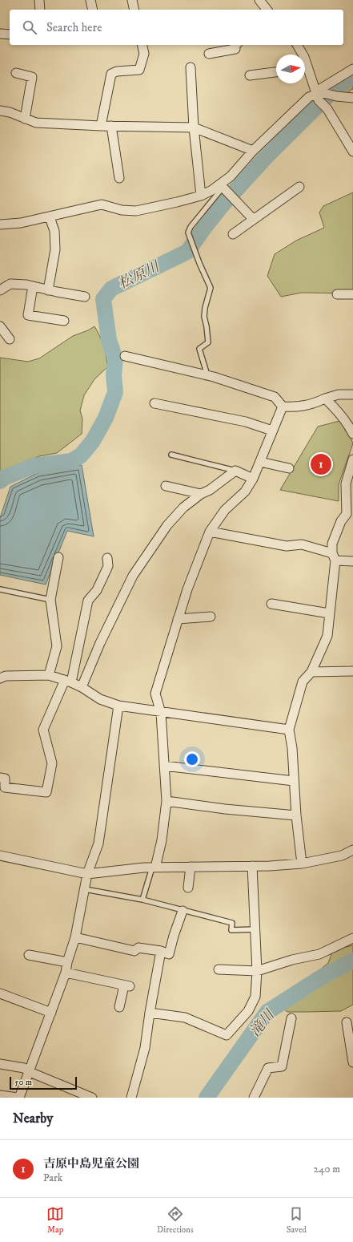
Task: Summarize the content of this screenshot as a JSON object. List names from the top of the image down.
{
  "water": ["松原川", "滝川"],
  "scale_bar": "50 m",
  "north": "right",
  "page": {
    "search": "Search here",
    "pins": "1",
    "scale": "50 m",
    "heading": "Nearby",
    "list": [
      {
        "mark": "1",
        "name": "吉原中島児童公園",
        "note": "Park",
        "value": "240 m"
      }
    ],
    "nav": ["Map", "Directions", "Saved"]
  }
}
